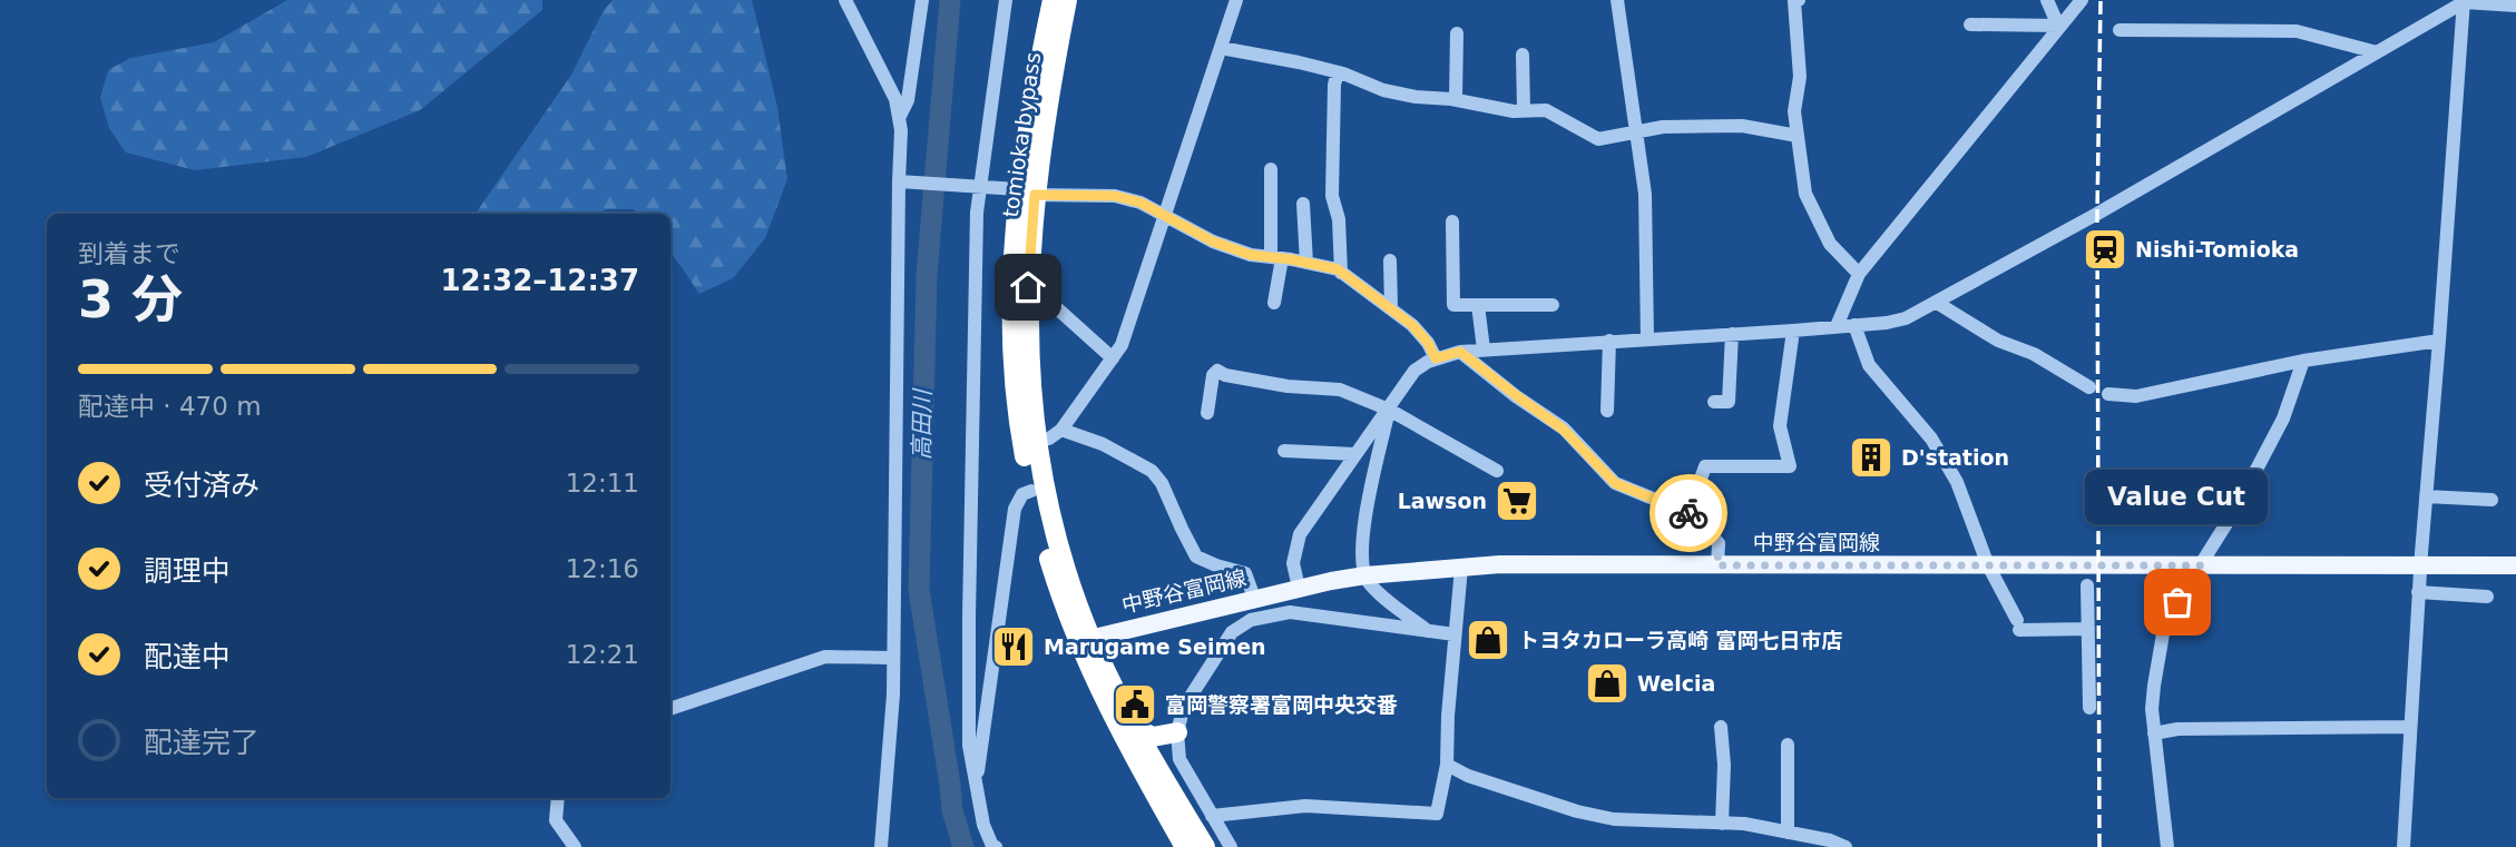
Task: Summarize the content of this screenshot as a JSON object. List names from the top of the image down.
{
  "streets": {
    "highway": ["tomioka bypass"],
    "main road": ["中野谷富岡線"]
  },
  "crossings": [
    ["tomioka bypass", "中野谷富岡線"]
  ],
  "water": ["高田川"],
  "places": {
    "station": ["Nishi-Tomioka"],
    "building": ["D'station"],
    "supermarket": ["Lawson"],
    "other": ["Value Cut"],
    "shop": ["トヨタカローラ高崎 富岡七日市店", "Welcia"],
    "restaurant": ["Marugame Seimen"],
    "public building": ["富岡警察署富岡中央交番"]
  },
  "page": {
    "heading": ["3 分", "到着まで", "12:32–12:37"],
    "bar": "配達中 · 470 m",
    "list": [
      ["受付済み", "12:11"],
      ["調理中", "12:16"],
      ["配達中", "12:21"],
      "配達完了"
    ],
    "bubble": "Value Cut"
  }
}
